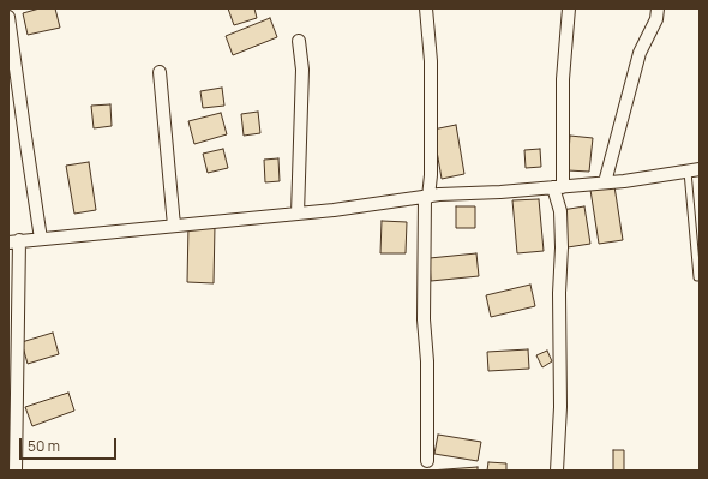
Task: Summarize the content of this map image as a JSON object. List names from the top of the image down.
{
  "scale_bar": "50 m"
}
